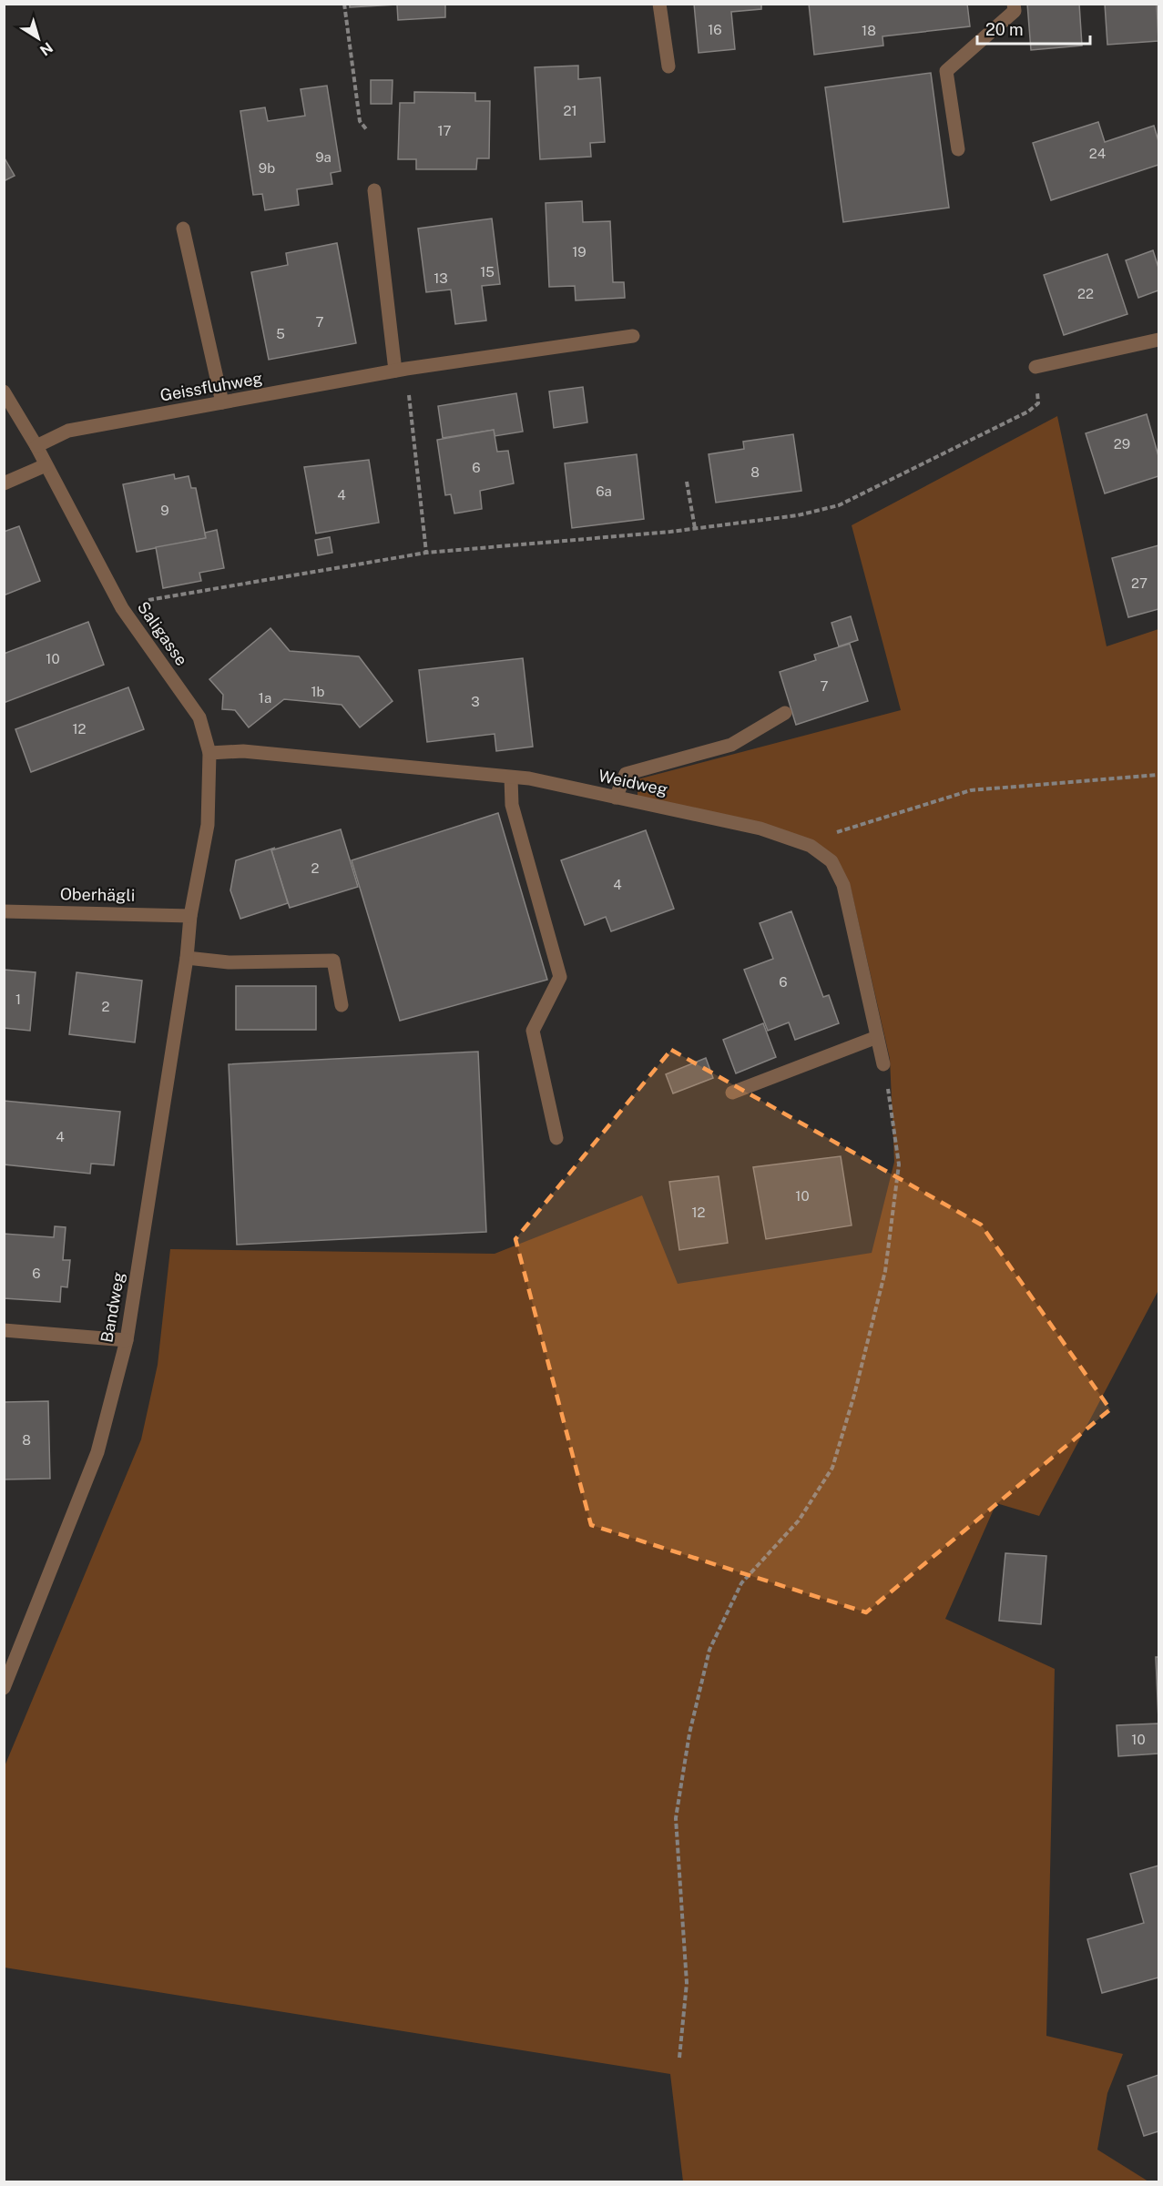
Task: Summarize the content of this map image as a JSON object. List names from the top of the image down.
{
  "streets": {
    "street": [
      "Geissfluhweg",
      "Saligasse",
      "Weidweg",
      "Oberhägli",
      "Bandweg"
    ]
  },
  "crossings": [
    ["Geissfluhweg", "Saligasse"],
    ["Saligasse", "Weidweg"],
    ["Saligasse", "Oberhägli"],
    ["Saligasse", "Bandweg"],
    ["Oberhägli", "Bandweg"]
  ],
  "house_numbers": [
    "16",
    "18",
    "21",
    "17",
    "24",
    "9a",
    "9b",
    "19",
    "15",
    "13",
    "22",
    "7",
    "5",
    "29",
    "6",
    "8",
    "6a",
    "4",
    "9",
    "27",
    "10",
    "7",
    "1b",
    "1a",
    "3",
    "12",
    "2",
    "4",
    "6",
    "1",
    "2",
    "4",
    "10",
    "12",
    "6",
    "8",
    "10"
  ],
  "scale_bar": "20 m",
  "north": "bottom right"
}
